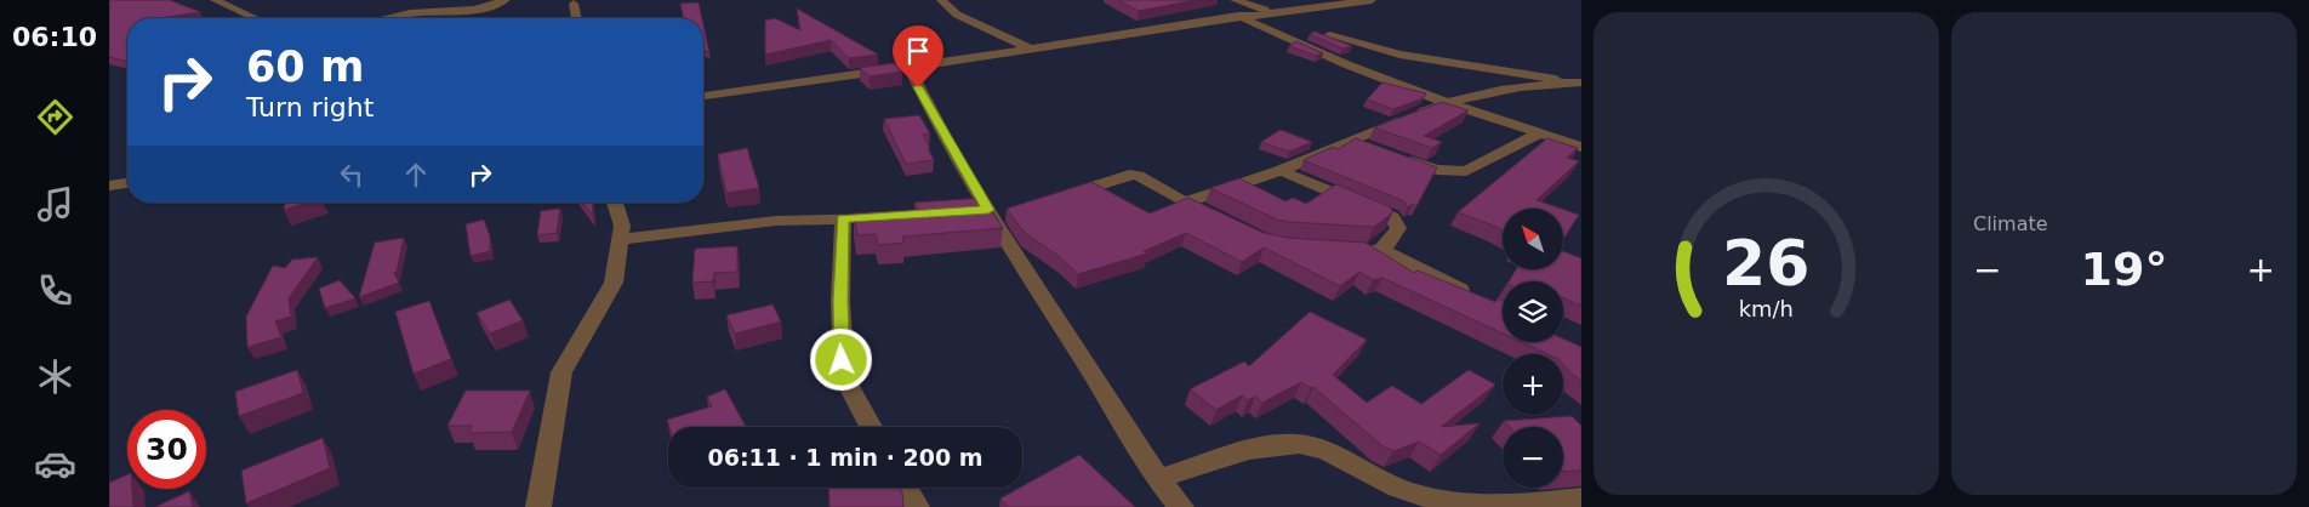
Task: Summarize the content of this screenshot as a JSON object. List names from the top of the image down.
{
  "north": "top left",
  "page": {
    "tabs": "06:10",
    "tile": "Climate",
    "turn": ["60 m", "Turn right"],
    "map_buttons": ["+", "−"],
    "heat": ["−", "19°", "+"],
    "limit": "30",
    "trip": "06:11 · 1 min · 200 m",
    "gauge": ["26", "km/h"]
  }
}
